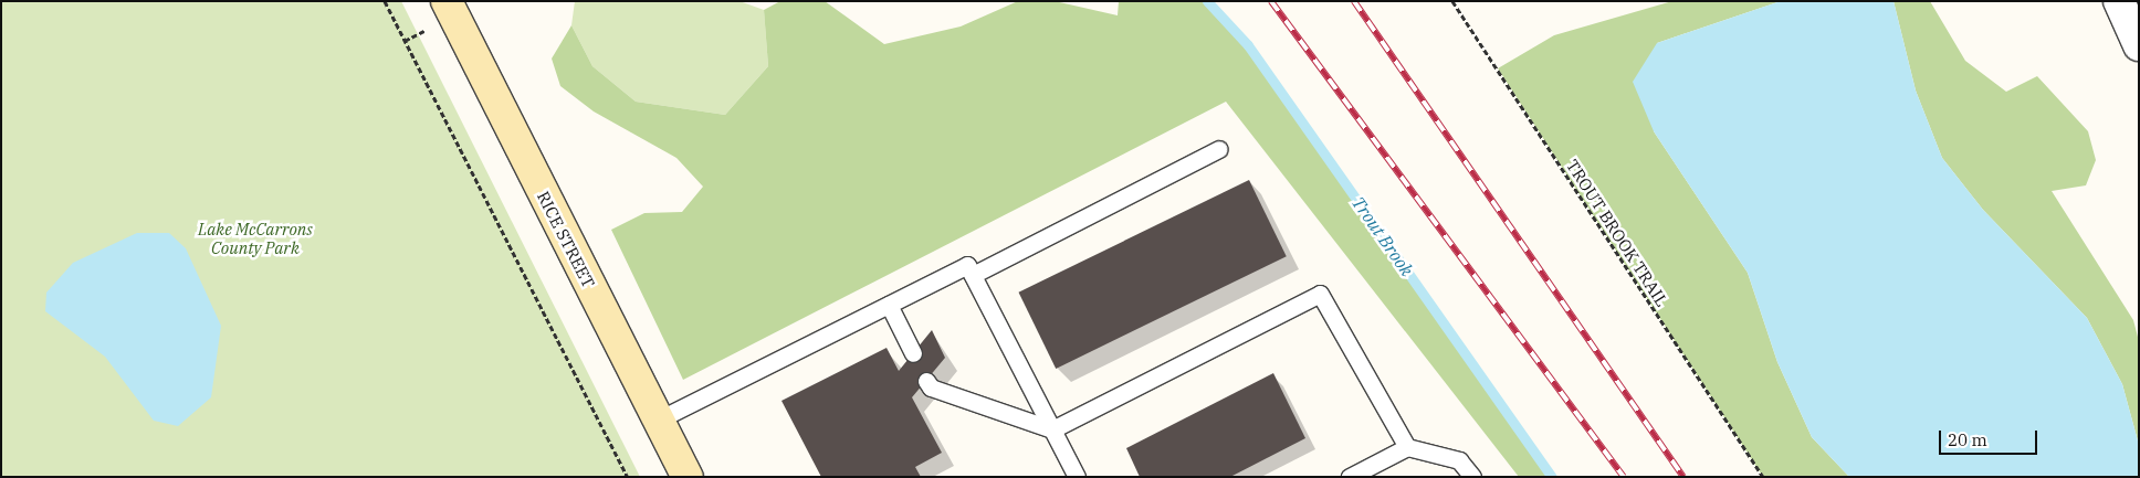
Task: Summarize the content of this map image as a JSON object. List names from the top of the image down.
{
  "streets": {
    "main road": ["RICE STREET"],
    "path": ["TROUT BROOK TRAIL"]
  },
  "water": ["Trout Brook"],
  "parks": ["Lake McCarrons County Park"],
  "scale_bar": "20 m"
}
